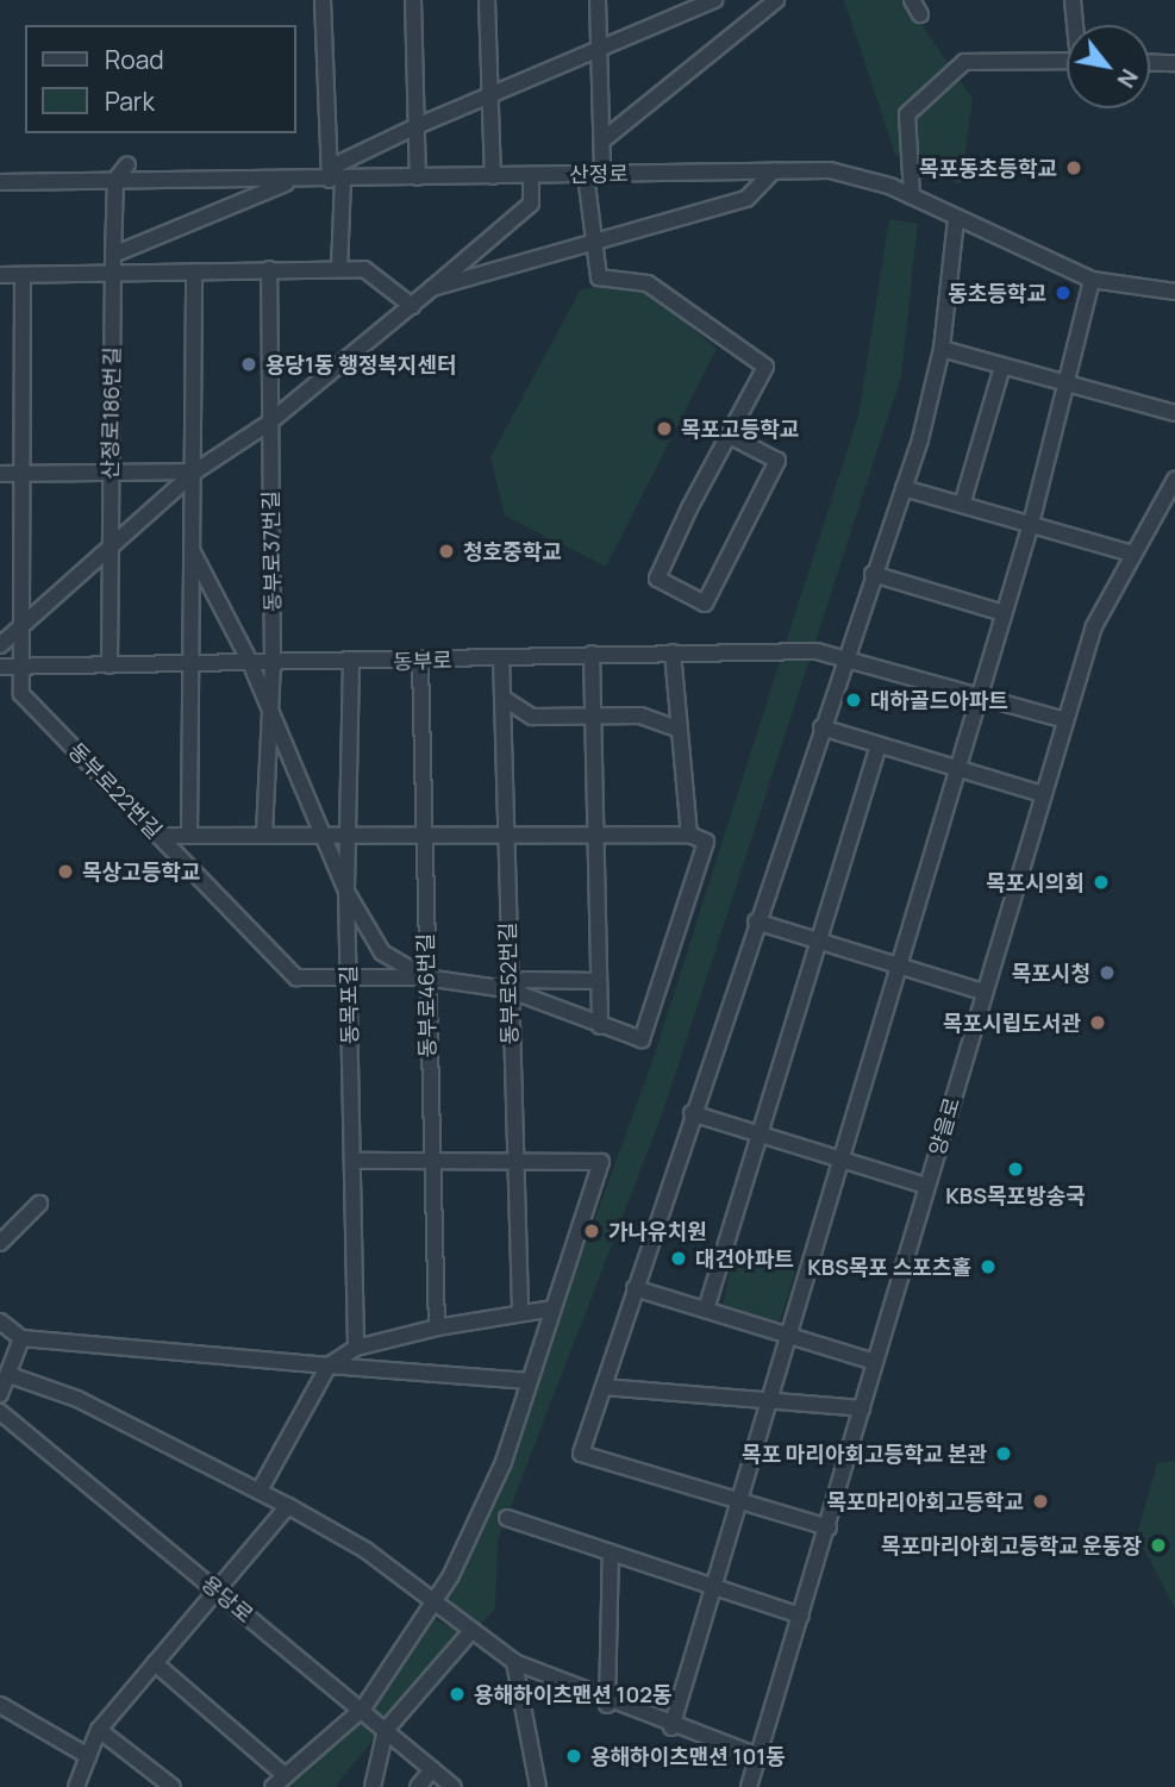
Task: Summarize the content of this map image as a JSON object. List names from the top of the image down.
{
  "streets": {
    "street": [
      "산정로",
      "산정로186번길",
      "동부로37번길",
      "동부로",
      "동부로22번길",
      "동부로52번길",
      "동부로46번길",
      "동목포길",
      "양을로",
      "용당로"
    ]
  },
  "crossings": [
    ["산정로", "산정로186번길"],
    ["산정로186번길", "동부로"],
    ["동부로37번길", "동부로"],
    ["동부로", "동부로22번길"],
    ["동부로", "동부로52번길"],
    ["동부로", "동부로46번길"],
    ["동부로", "동목포길"],
    ["동부로", "양을로"],
    ["동부로22번길", "동부로46번길"],
    ["동부로22번길", "동목포길"]
  ],
  "places": [
    "목포동초등학교",
    "동초등학교",
    "용당1동 행정복지센터",
    "목포고등학교",
    "청호중학교",
    "대하골드아파트",
    "목상고등학교",
    "목포시의회",
    "목포시청",
    "목포시립도서관",
    "KBS목포방송국",
    "가나유치원",
    "대건아파트",
    "KBS목포 스포츠홀",
    "목포 마리아회고등학교 본관",
    "목포마리아회고등학교",
    "목포마리아회고등학교 운동장",
    "용해하이츠맨션 102동",
    "용해하이츠맨션 101동"
  ],
  "legend": ["Road", "Park"],
  "north": "bottom right"
}
